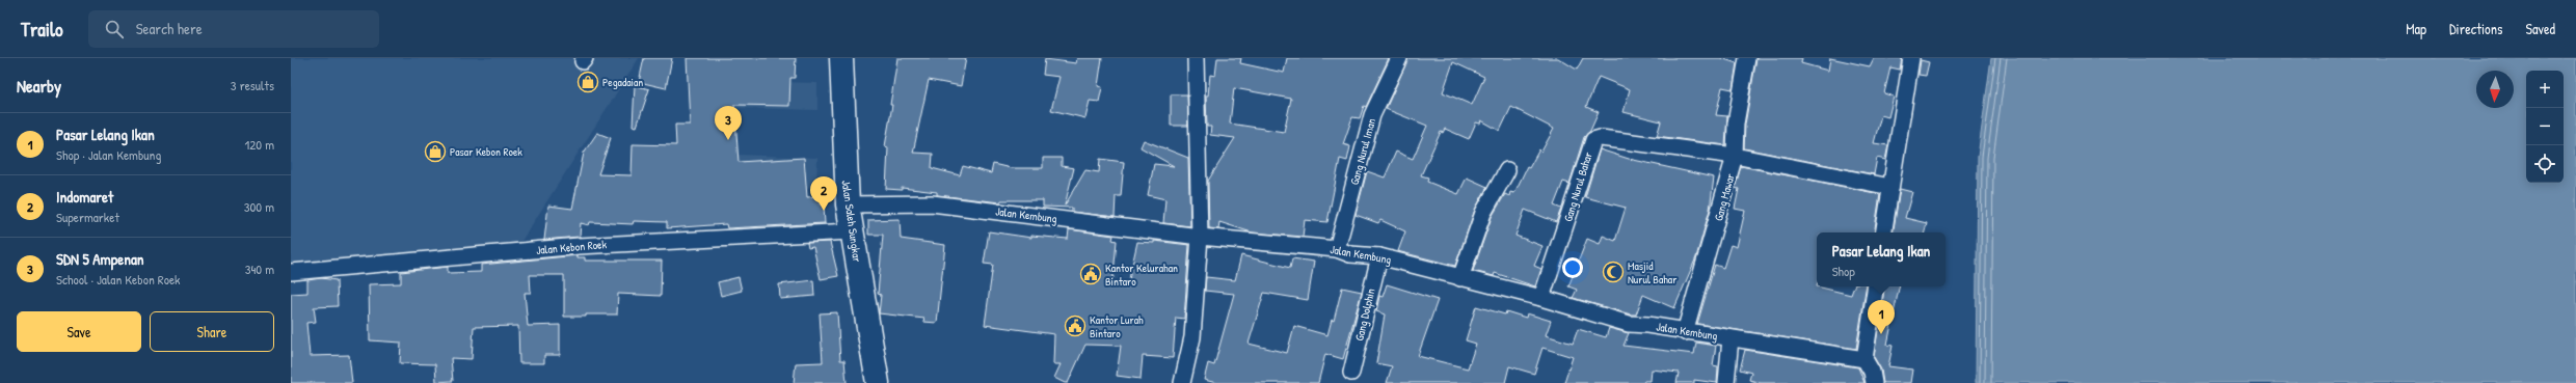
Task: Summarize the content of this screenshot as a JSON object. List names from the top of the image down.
{
  "streets": {
    "highway": ["Jalan Saleh Sungkar"],
    "street": [
      "Gang Nurul Iman",
      "Gang Nurul Bahar",
      "Gang Mawar",
      "Jalan Kembung",
      "Jalan Kebon Roek",
      "Gang Dolphin"
    ]
  },
  "crossings": [
    ["Gang Nurul Iman", "Jalan Kembung"],
    ["Gang Nurul Bahar", "Gang Mawar"],
    ["Gang Nurul Bahar", "Jalan Kembung"],
    ["Gang Mawar", "Jalan Kembung"],
    ["Jalan Kembung", "Jalan Saleh Sungkar"],
    ["Jalan Kembung", "Gang Dolphin"],
    ["Jalan Saleh Sungkar", "Jalan Kebon Roek"]
  ],
  "places": {
    "shop": ["Pegadaian", "Pasar Kebon Roek"],
    "mosque": ["Masjid Nurul Bahar"],
    "public building": ["Kantor Kelurahan Bintaro", "Kantor Lurah Bintaro"]
  },
  "north": "bottom",
  "page": {
    "header": "Trailo",
    "search": "Search here",
    "nav": ["Map", "Directions", "Saved"],
    "heading": ["Nearby", "3 results"],
    "map_buttons": ["+", "−"],
    "pins": ["3", "2", "1"],
    "list": [
      {
        "mark": "1",
        "name": "Pasar Lelang Ikan",
        "note": "Shop · Jalan Kembung",
        "value": "120 m"
      },
      {
        "mark": "2",
        "name": "Indomaret",
        "note": "Supermarket",
        "value": "300 m"
      },
      {
        "mark": "3",
        "name": "SDN 5 Ampenan",
        "note": "School · Jalan Kebon Roek",
        "value": "340 m"
      }
    ],
    "popup": ["Pasar Lelang Ikan", "Shop"],
    "buttons": ["Save", "Share"]
  }
}
